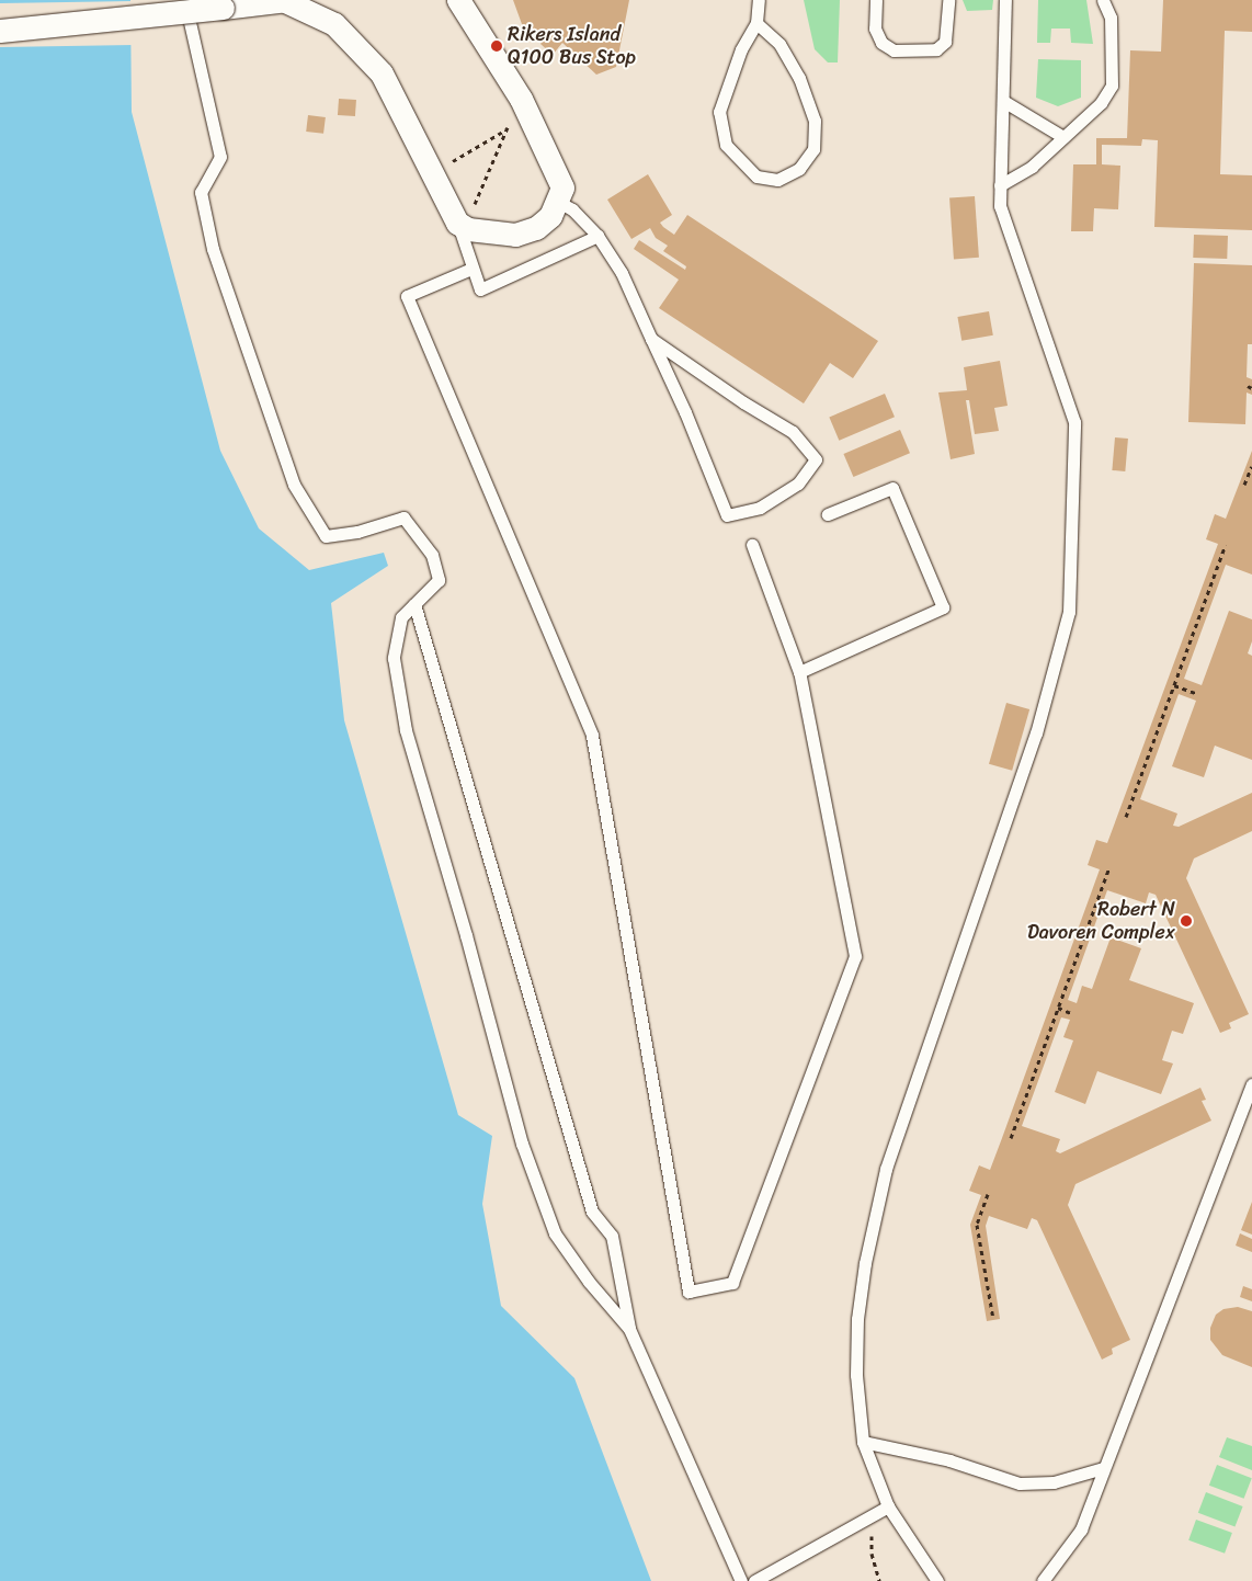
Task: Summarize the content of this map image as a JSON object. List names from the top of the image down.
{
  "places": ["Rikers Island Q100 Bus Stop", "Robert N Davoren Complex"]
}
